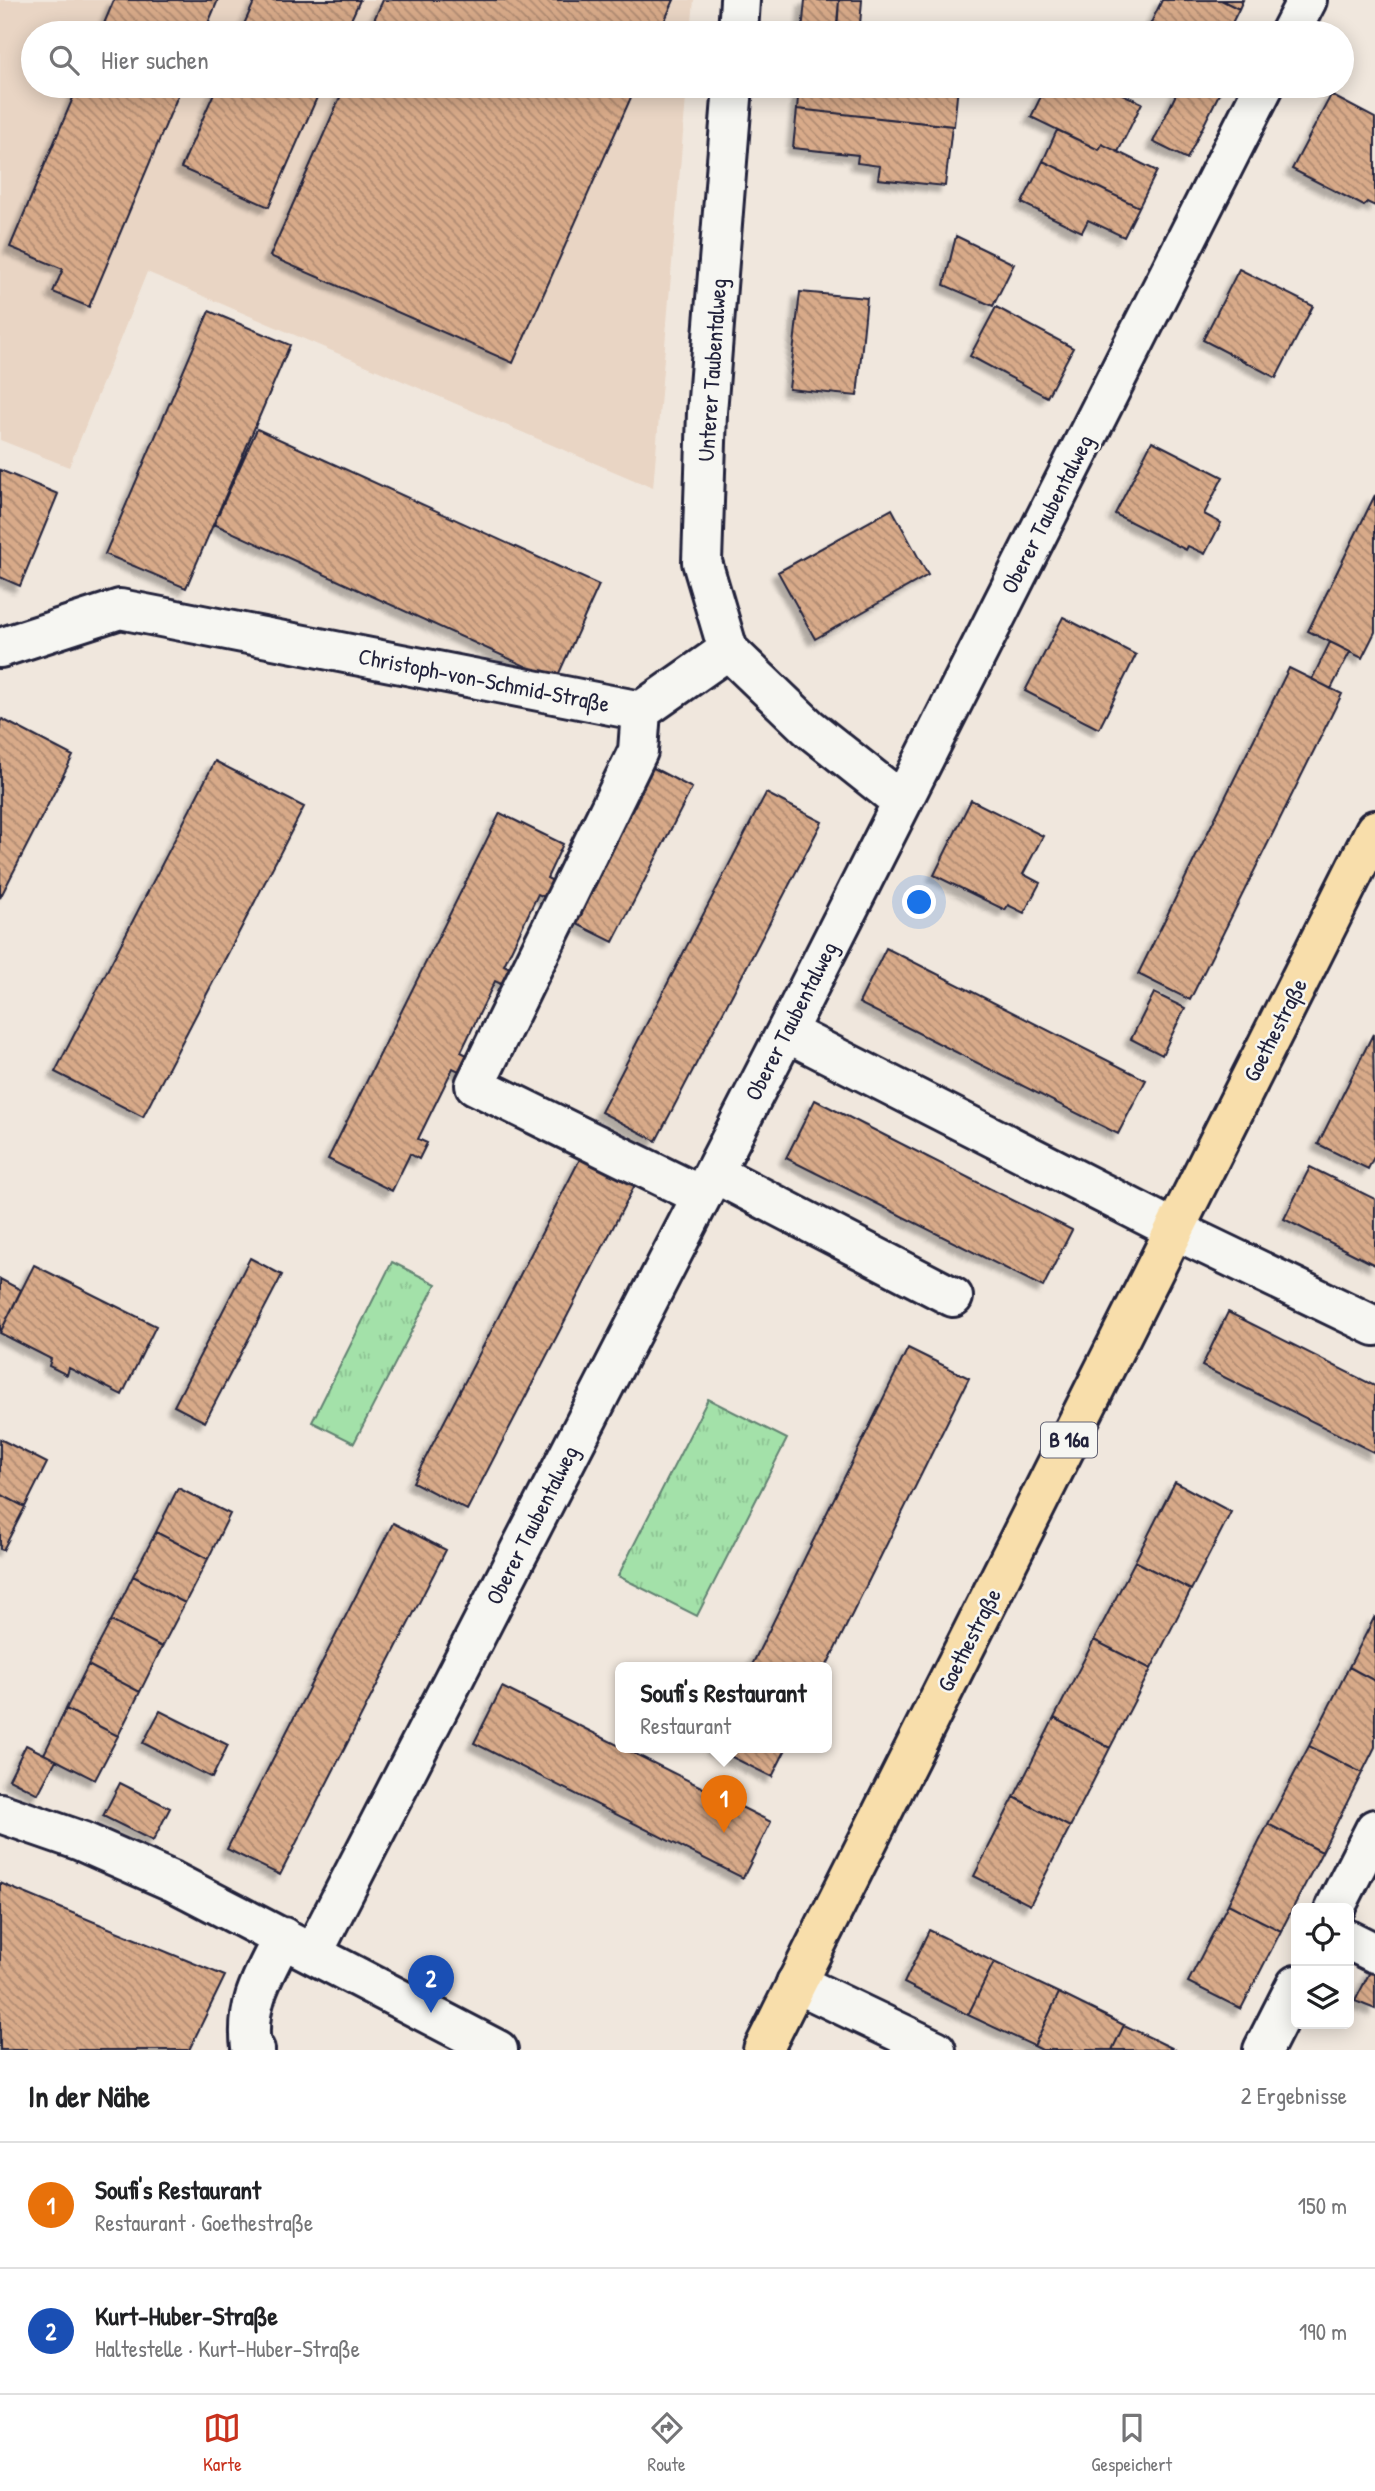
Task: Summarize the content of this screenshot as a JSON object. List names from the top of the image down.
{
  "streets": {
    "main road": ["Goethestraße", "B 16a"],
    "street": ["Unterer Taubentalweg", "Oberer Taubentalweg", "Christoph-von-Schmid-Straße"]
  },
  "crossings": [
    ["Unterer Taubentalweg", "Christoph-von-Schmid-Straße"]
  ],
  "page": {
    "search": "Hier suchen",
    "popup": ["Soufi's Restaurant", "Restaurant"],
    "pins": ["1", "2"],
    "heading": ["In der Nähe", "2 Ergebnisse"],
    "list": [
      {
        "mark": "1",
        "name": "Soufi's Restaurant",
        "note": "Restaurant · Goethestraße",
        "value": "150 m"
      },
      {
        "mark": "2",
        "name": "Kurt-Huber-Straße",
        "note": "Haltestelle · Kurt-Huber-Straße",
        "value": "190 m"
      }
    ],
    "nav": ["Karte", "Route", "Gespeichert"]
  }
}
